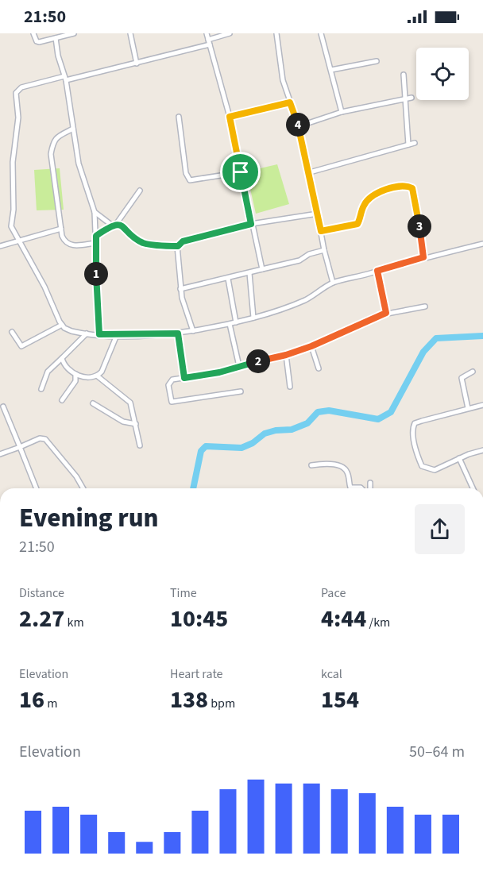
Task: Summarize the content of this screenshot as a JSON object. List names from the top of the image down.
{
  "page": {
    "status": "21:50",
    "pins": [
      "4",
      "3",
      "1",
      "2"
    ],
    "heading": ["Evening run", "21:50"],
    "stats": [
      ["Distance", "2.27 km"],
      ["Time", "10:45"],
      ["Pace", "4:44 /km"],
      ["Elevation", "16 m"],
      ["Heart rate", "138 bpm"],
      ["kcal", "154"]
    ],
    "chart": ["Elevation", "50–64 m"]
  }
}
